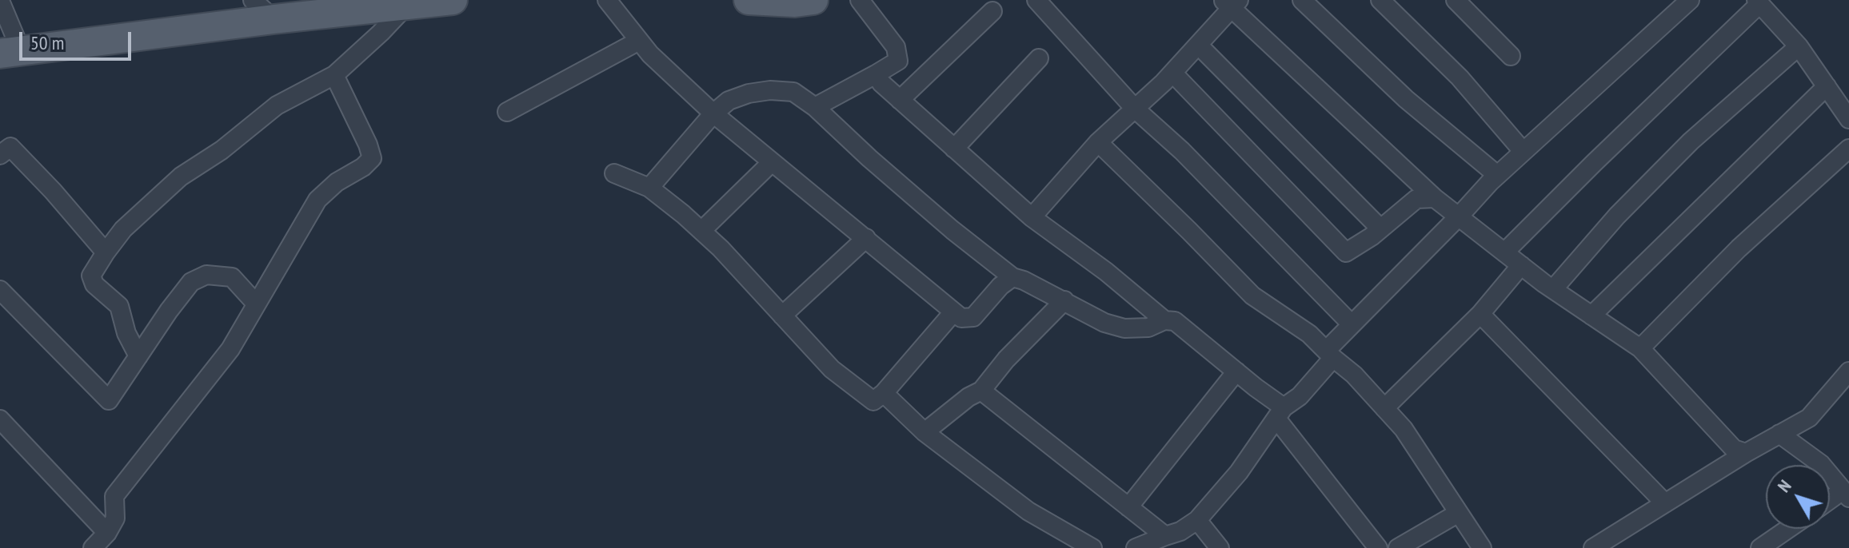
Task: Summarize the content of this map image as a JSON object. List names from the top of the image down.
{
  "scale_bar": "50 m",
  "north": "top left"
}
